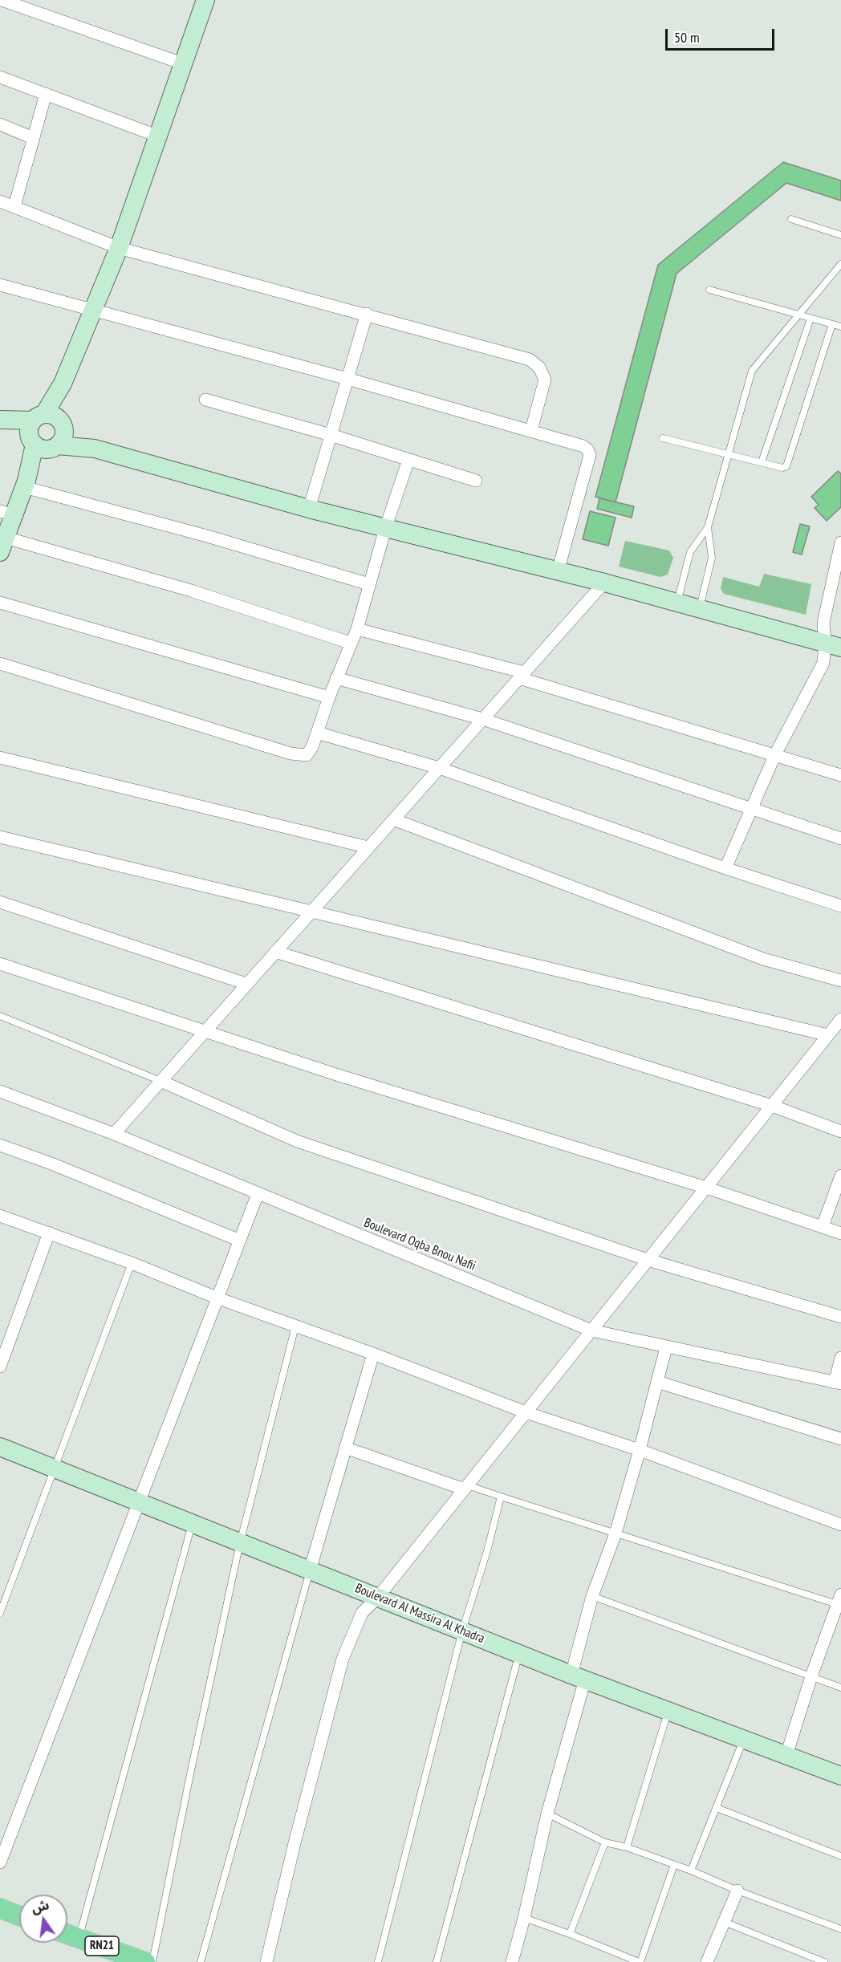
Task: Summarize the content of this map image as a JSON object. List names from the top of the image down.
{
  "streets": {
    "main road": ["RN21"],
    "street": ["Boulevard Oqba Bnou Nafii", "Boulevard Al Massira Al Khadra"]
  },
  "scale_bar": "50 m",
  "north": "top"
}
